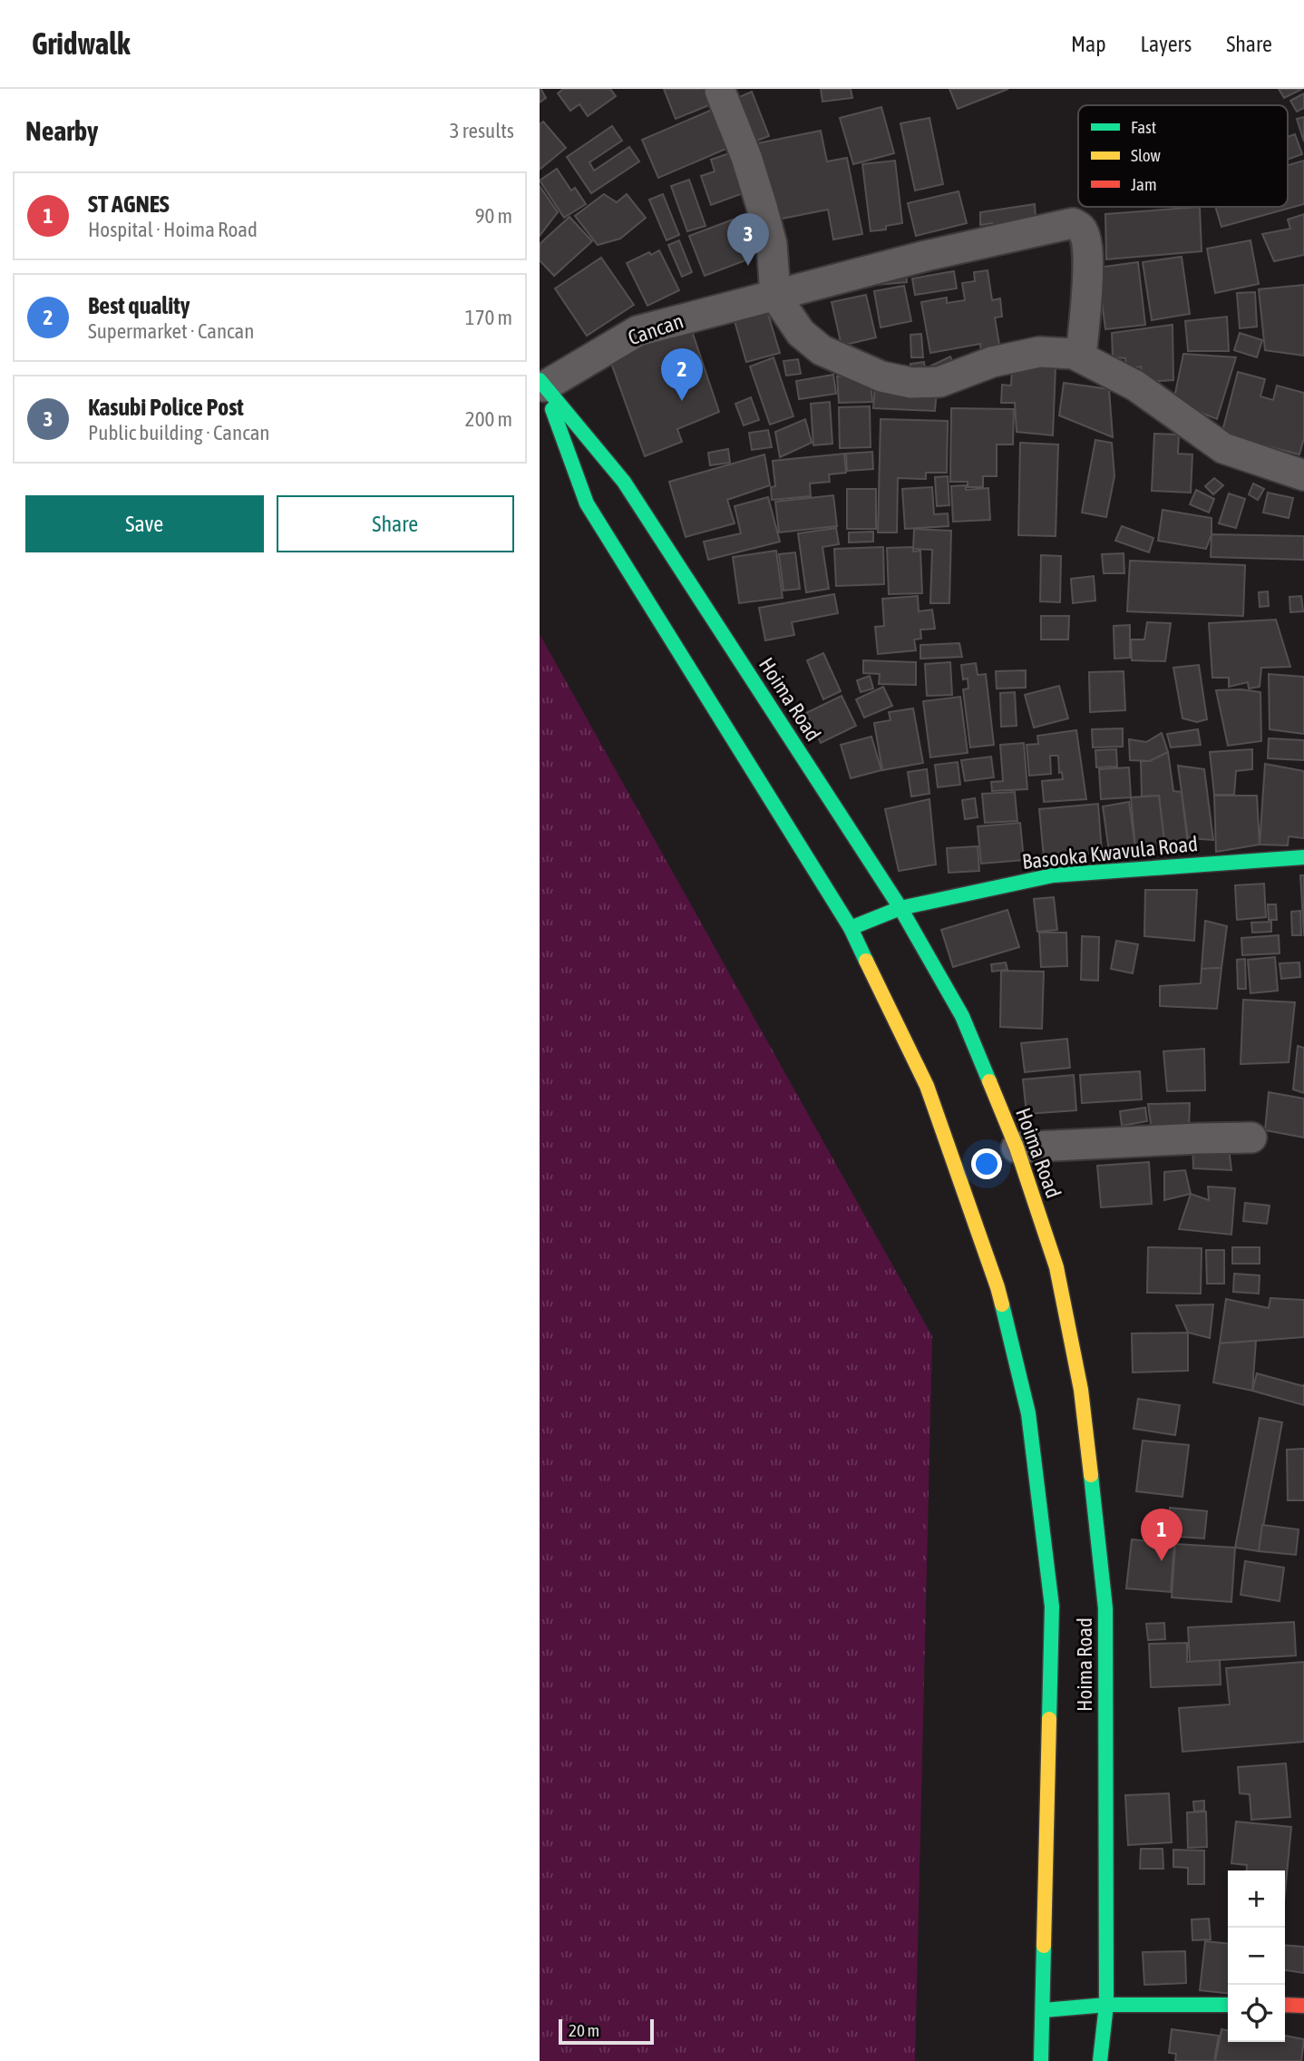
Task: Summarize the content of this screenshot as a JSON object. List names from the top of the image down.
{
  "streets": {
    "main road": ["Hoima Road", "Basooka Kwavula Road"],
    "street": ["Cancan"]
  },
  "crossings": [
    ["Cancan", "Hoima Road"],
    ["Hoima Road", "Basooka Kwavula Road"]
  ],
  "legend": ["Fast", "Slow", "Jam"],
  "scale_bar": "20 m",
  "page": {
    "header": "Gridwalk",
    "nav": ["Map", "Layers", "Share"],
    "heading": ["Nearby", "3 results"],
    "list": [
      {
        "mark": "1",
        "name": "ST AGNES",
        "note": "Hospital · Hoima Road",
        "value": "90 m"
      },
      {
        "mark": "2",
        "name": "Best quality",
        "note": "Supermarket · Cancan",
        "value": "170 m"
      },
      {
        "mark": "3",
        "name": "Kasubi Police Post",
        "note": "Public building · Cancan",
        "value": "200 m"
      }
    ],
    "pins": ["3", "2", "1"],
    "buttons": ["Save", "Share"],
    "map_buttons": ["+", "−"],
    "scale": "20 m"
  }
}
